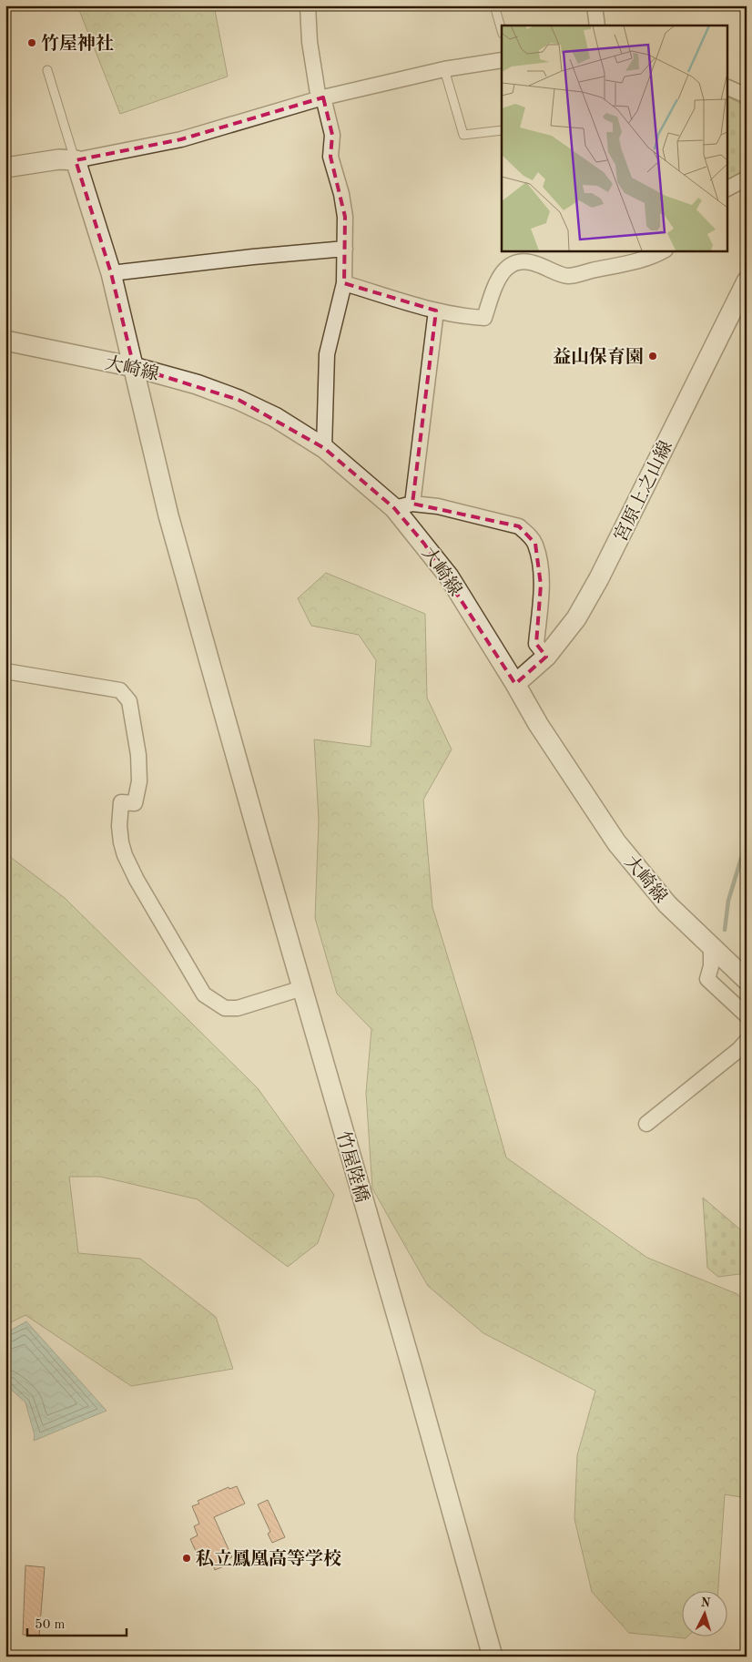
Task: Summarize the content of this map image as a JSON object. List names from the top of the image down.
{
  "streets": {
    "street": ["大崎線", "宮原上之山線", "竹屋陸橋"]
  },
  "crossings": [
    ["大崎線", "宮原上之山線"],
    ["大崎線", "竹屋陸橋"]
  ],
  "places": ["竹屋神社", "益山保育園", "私立鳳凰高等学校"],
  "scale_bar": "50 m",
  "north": "top"
}
